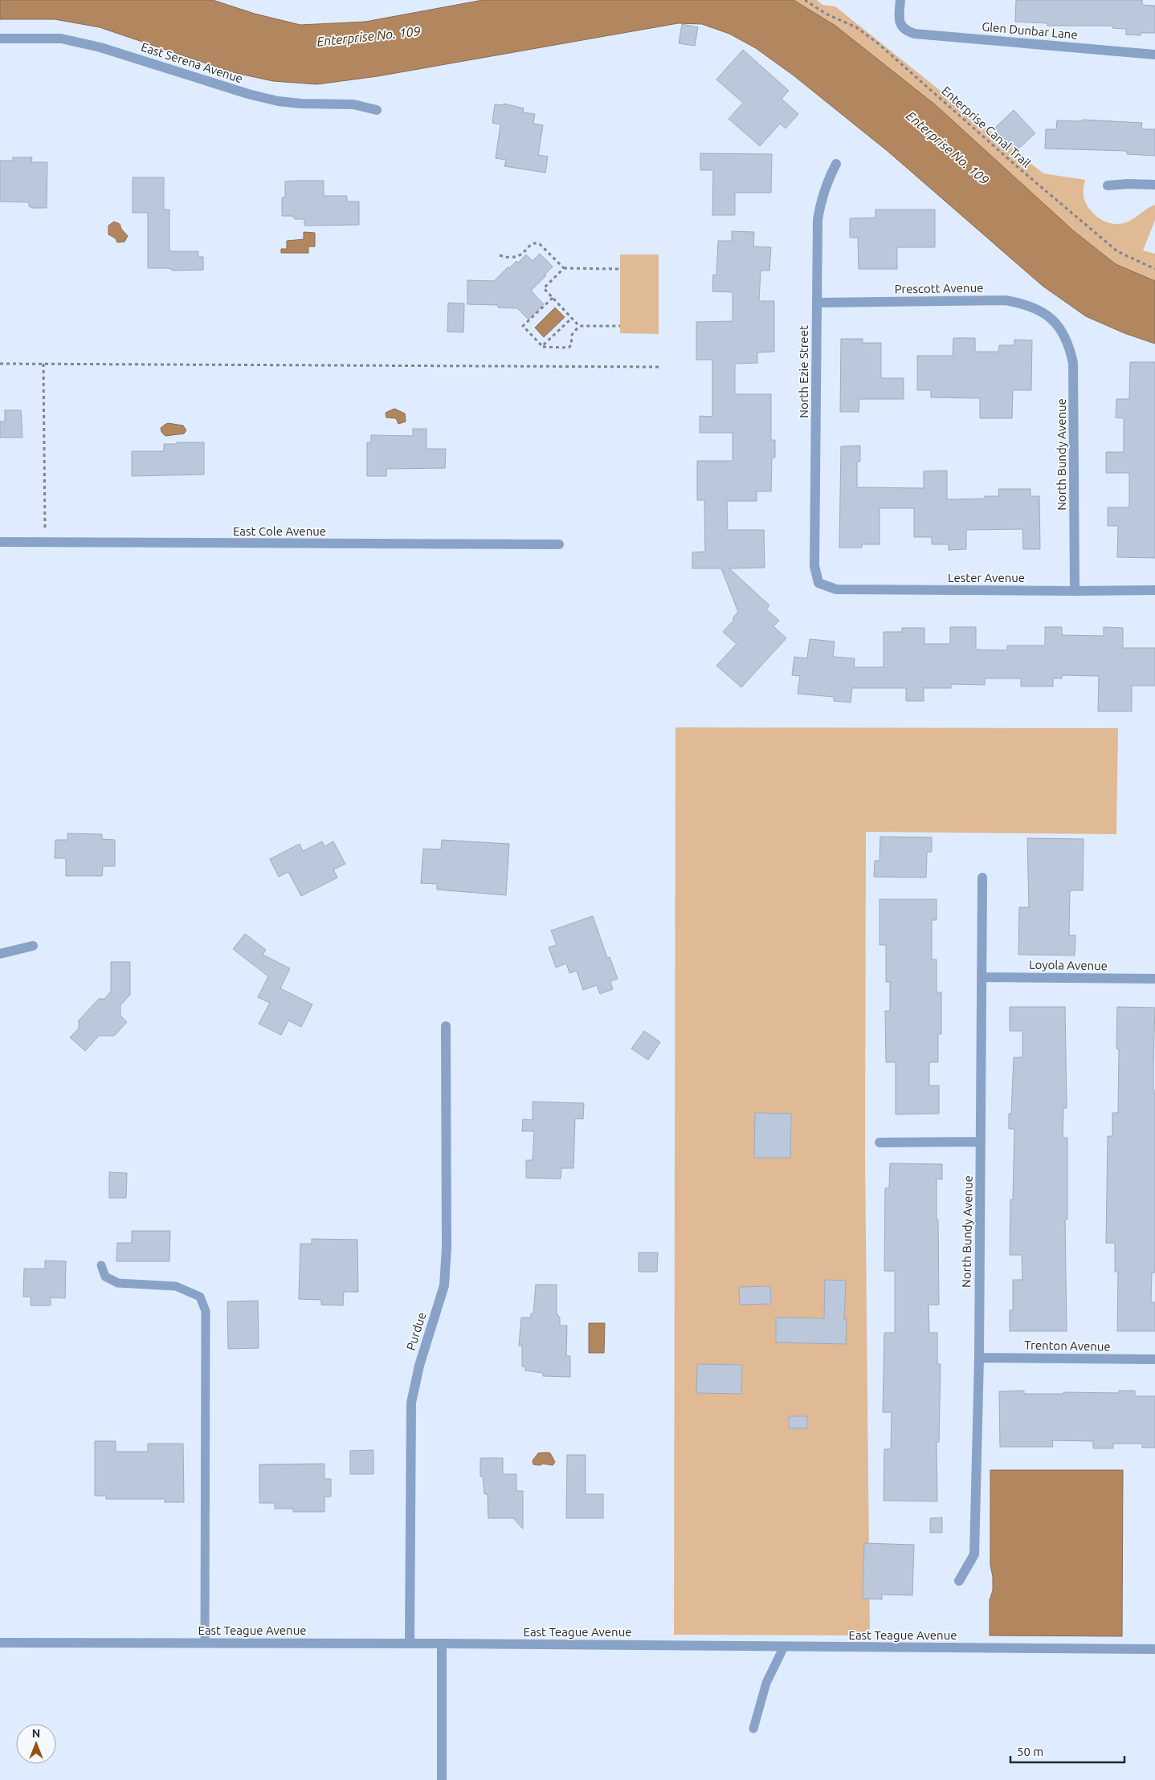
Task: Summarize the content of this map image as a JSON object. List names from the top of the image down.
{
  "streets": {
    "street": [
      "Glen Dunbar Lane",
      "East Serena Avenue",
      "Prescott Avenue",
      "North Ezie Street",
      "North Bundy Avenue",
      "East Cole Avenue",
      "Lester Avenue",
      "Loyola Avenue",
      "Purdue",
      "Trenton Avenue",
      "East Teague Avenue"
    ],
    "path": ["Enterprise Canal Trail"]
  },
  "crossings": [
    ["Prescott Avenue", "North Ezie Street"],
    ["Prescott Avenue", "North Bundy Avenue"],
    ["North Ezie Street", "Lester Avenue"],
    ["North Bundy Avenue", "Lester Avenue"],
    ["North Bundy Avenue", "Loyola Avenue"],
    ["North Bundy Avenue", "Trenton Avenue"],
    ["Purdue", "East Teague Avenue"]
  ],
  "water": ["Enterprise No. 109"],
  "scale_bar": "50 m",
  "north": "top"
}
